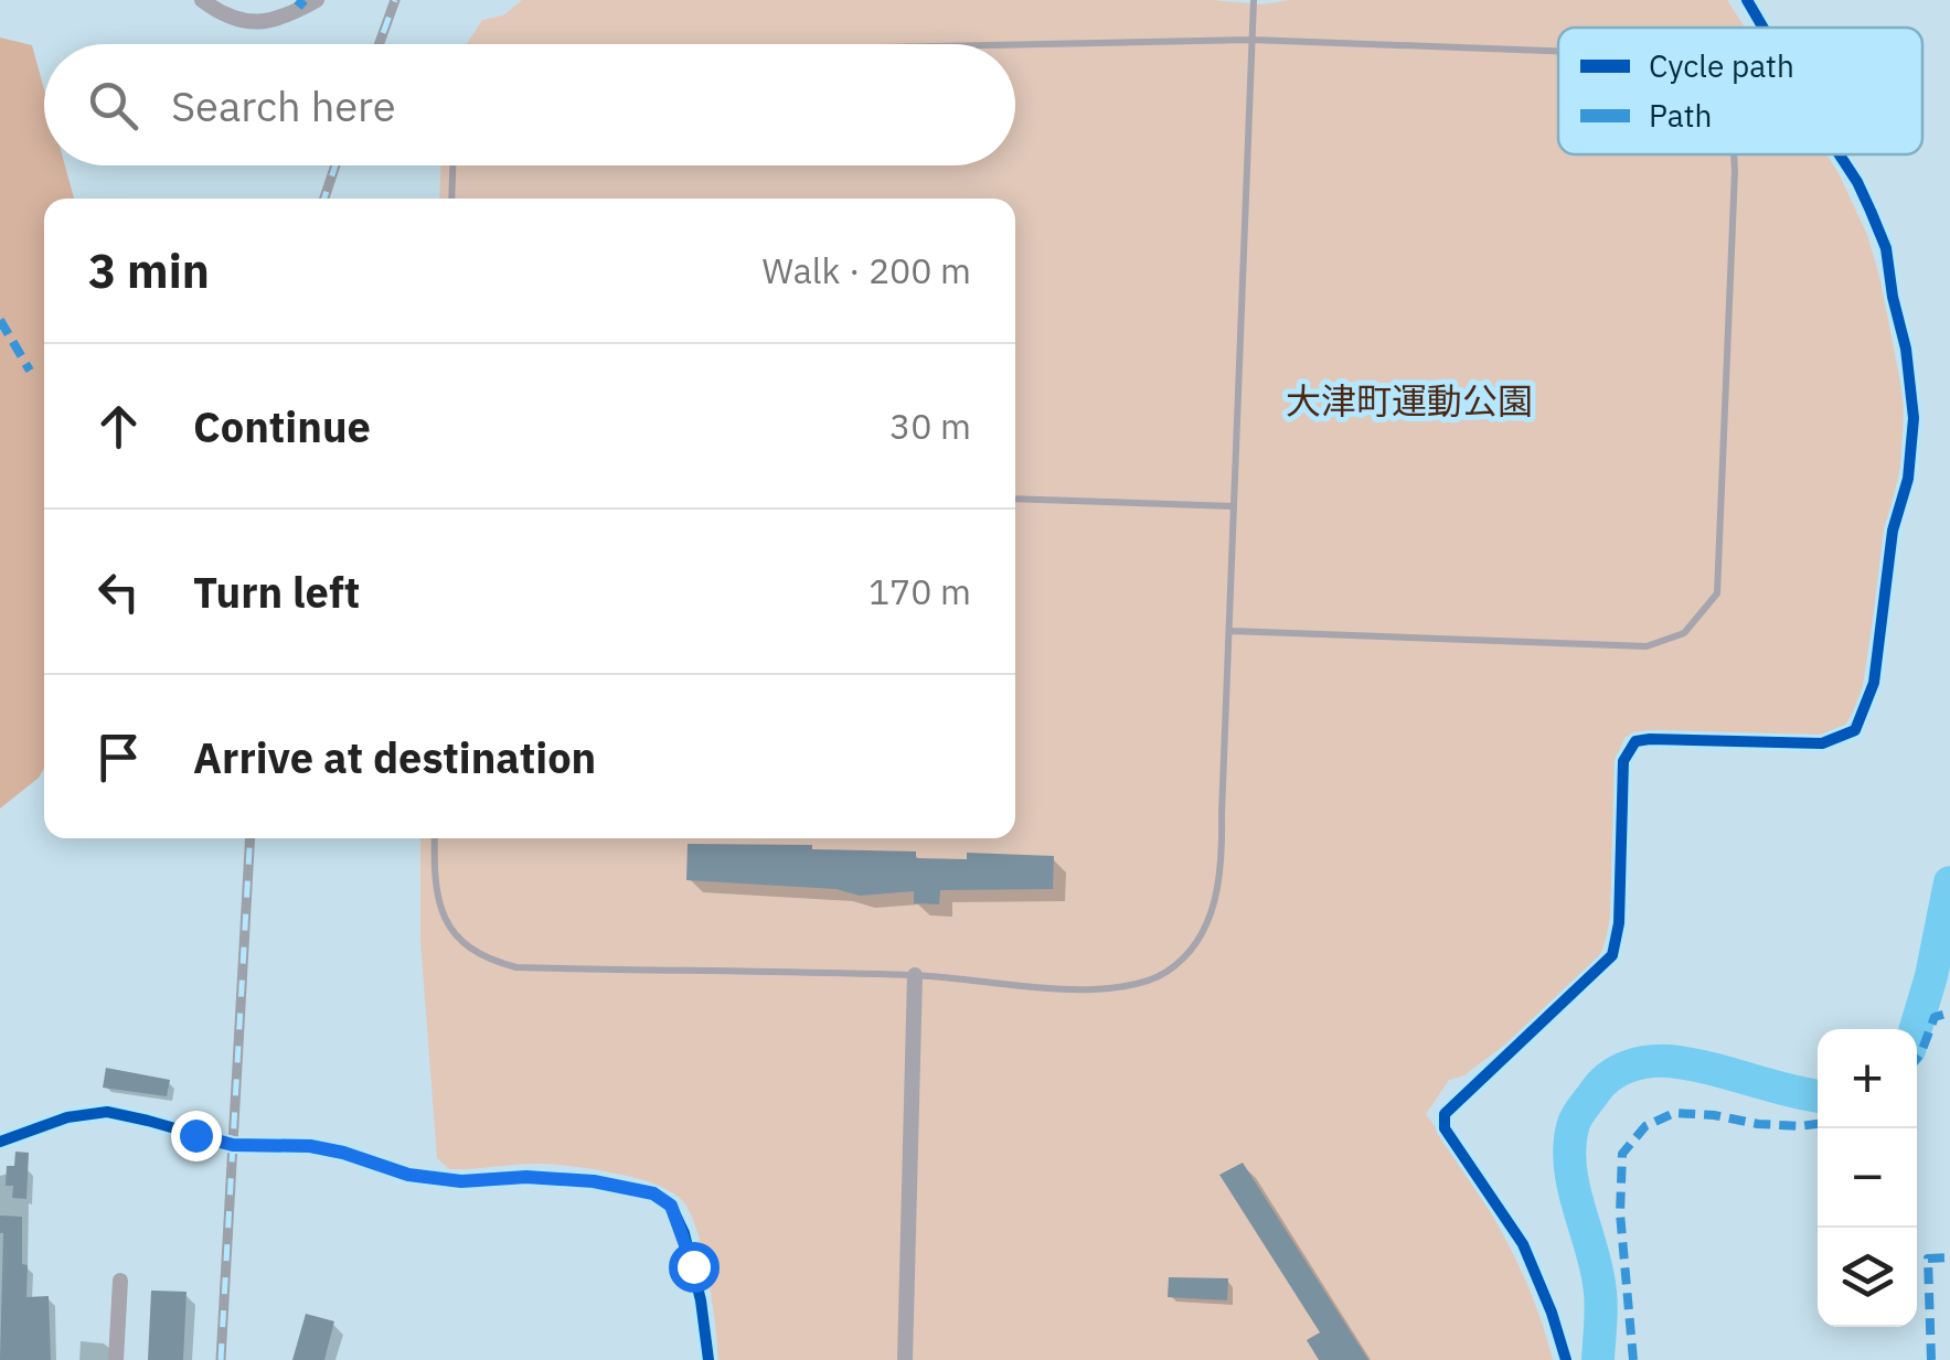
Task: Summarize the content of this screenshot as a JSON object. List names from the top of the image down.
{
  "parks": ["大津町運動公園"],
  "legend": ["Cycle path", "Path"],
  "page": {
    "search": "Search here",
    "heading": ["3 min", "Walk · 200 m"],
    "list": [
      ["Continue", "30 m"],
      ["Turn left", "170 m"],
      "Arrive at destination"
    ],
    "map_buttons": ["+", "−"]
  }
}
